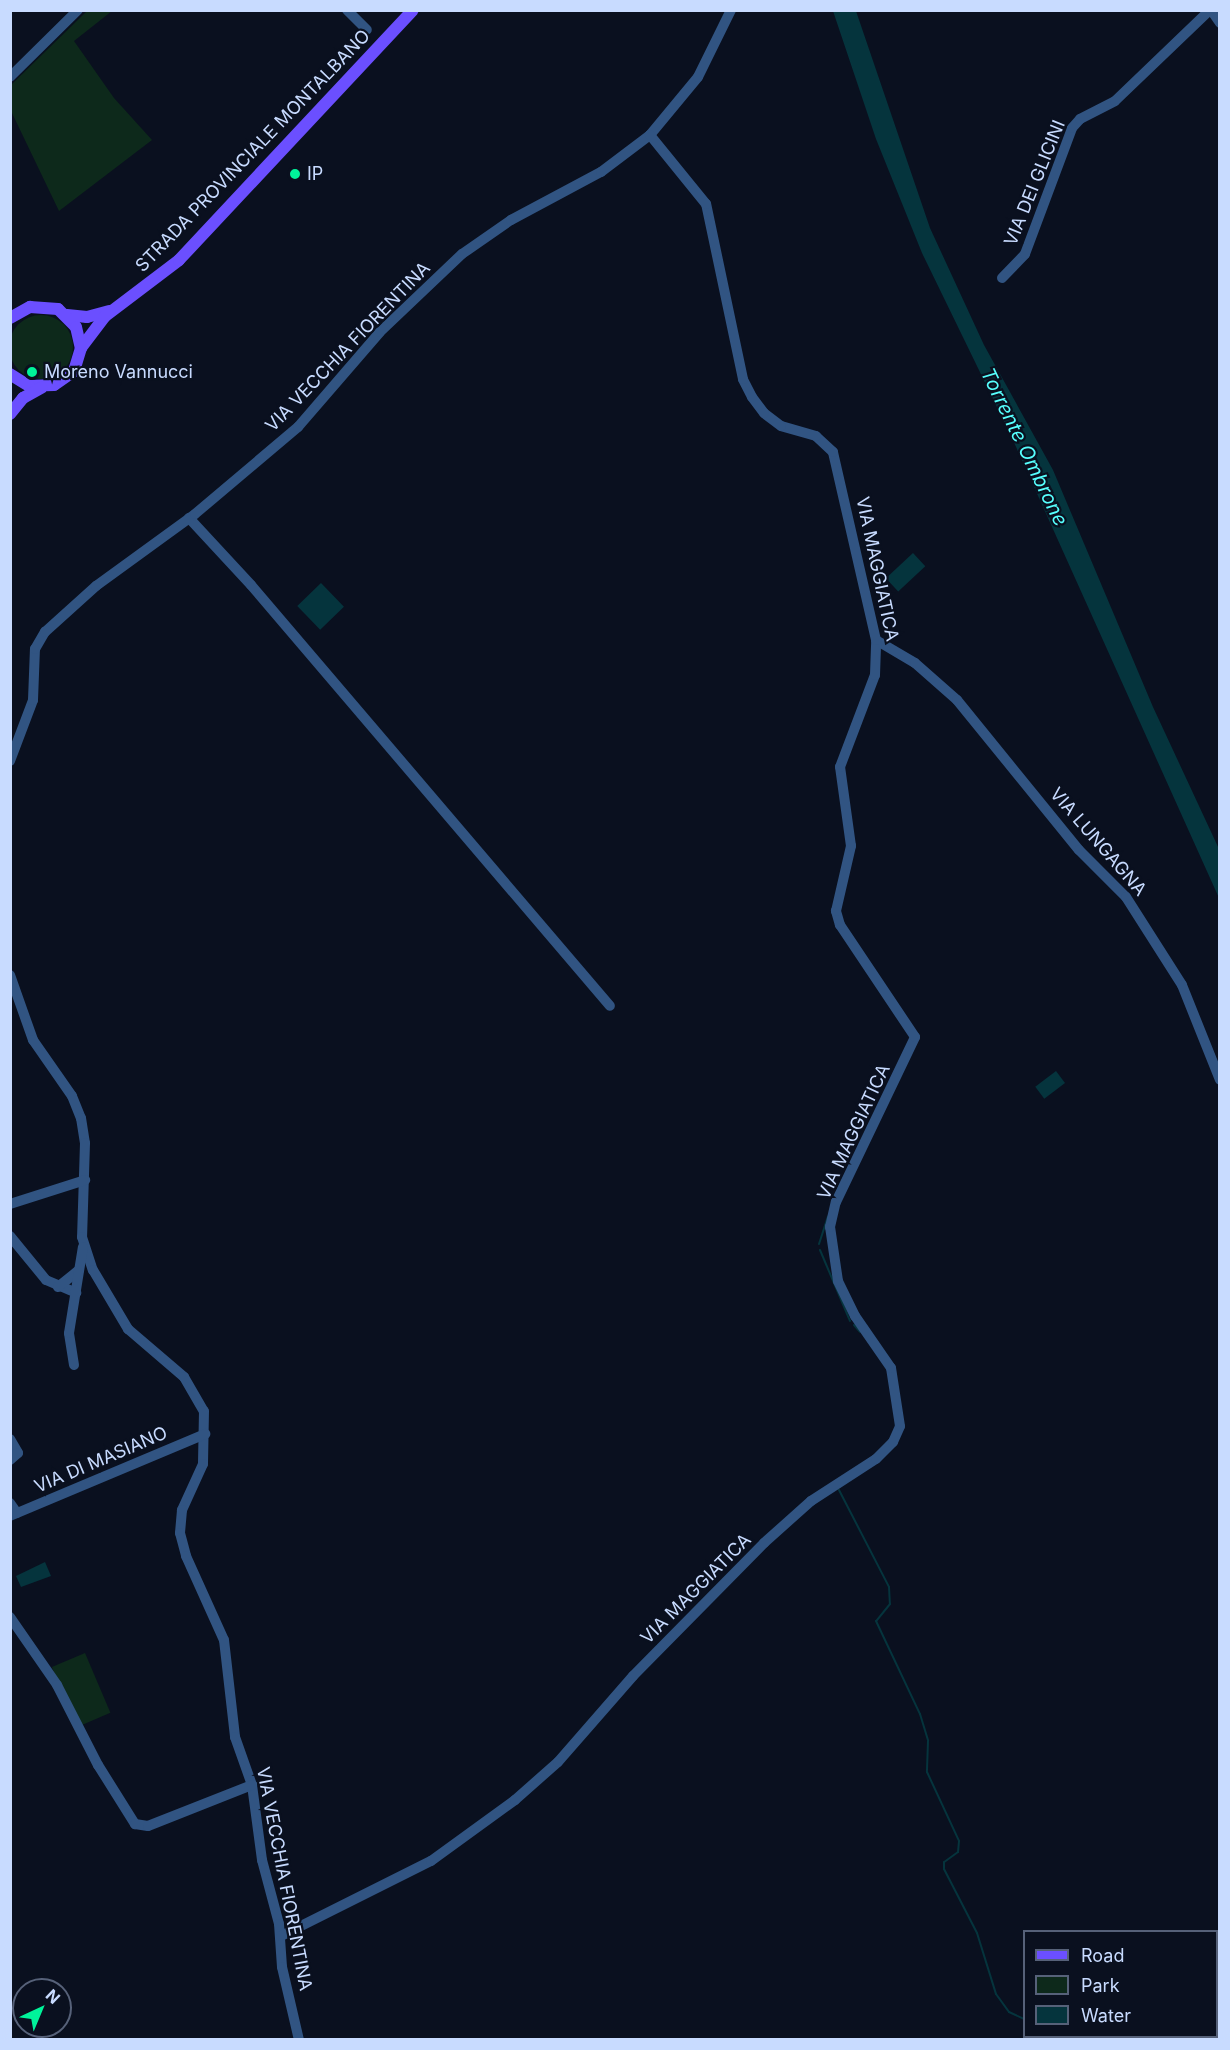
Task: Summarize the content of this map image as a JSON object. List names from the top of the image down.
{
  "streets": {
    "main road": ["STRADA PROVINCIALE MONTALBANO"],
    "street": [
      "VIA DEI GLICINI",
      "VIA VECCHIA FIORENTINA",
      "VIA MAGGIATICA",
      "VIA LUNGAGNA",
      "VIA DI MASIANO"
    ]
  },
  "crossings": [
    ["VIA VECCHIA FIORENTINA", "VIA MAGGIATICA"],
    ["VIA VECCHIA FIORENTINA", "VIA DI MASIANO"],
    ["VIA MAGGIATICA", "VIA LUNGAGNA"]
  ],
  "water": ["Torrente Ombrone"],
  "places": ["IP", "Moreno Vannucci"],
  "legend": ["Road", "Park", "Water"],
  "north": "top right"
}
